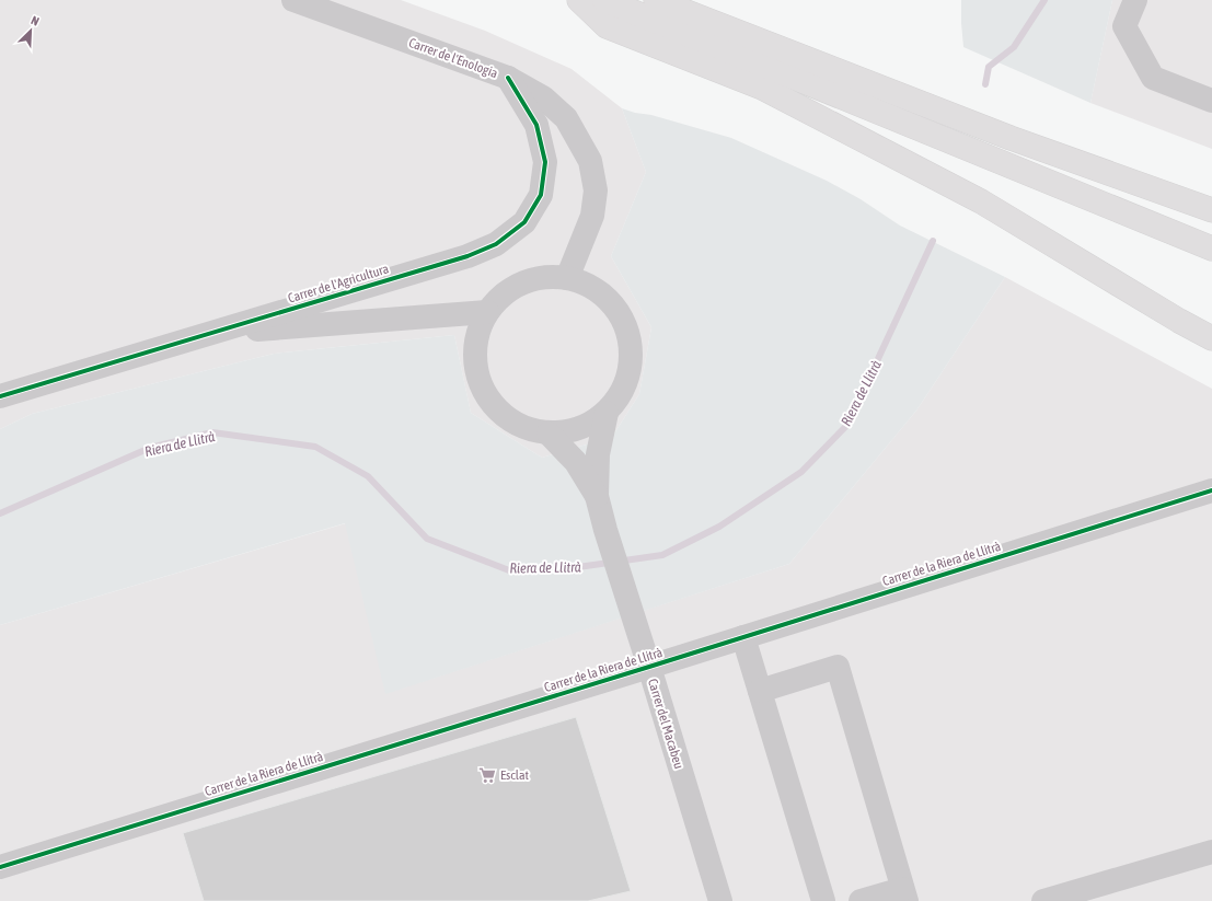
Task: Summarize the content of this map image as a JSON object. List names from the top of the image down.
{
  "streets": {
    "street": [
      "Carrer de l'Enologia",
      "Carrer de l'Agricultura",
      "Carrer de la Riera de Llitrà",
      "Carrer del Macabeu"
    ]
  },
  "crossings": [
    ["Carrer de l'Enologia", "Carrer de l'Agricultura"],
    ["Carrer de l'Enologia", "Carrer del Macabeu"],
    ["Carrer de l'Agricultura", "Carrer del Macabeu"],
    ["Carrer de la Riera de Llitrà", "Carrer del Macabeu"]
  ],
  "water": ["Riera de Llitrà"],
  "places": {
    "supermarket": ["Esclat"]
  },
  "north": "top right"
}
